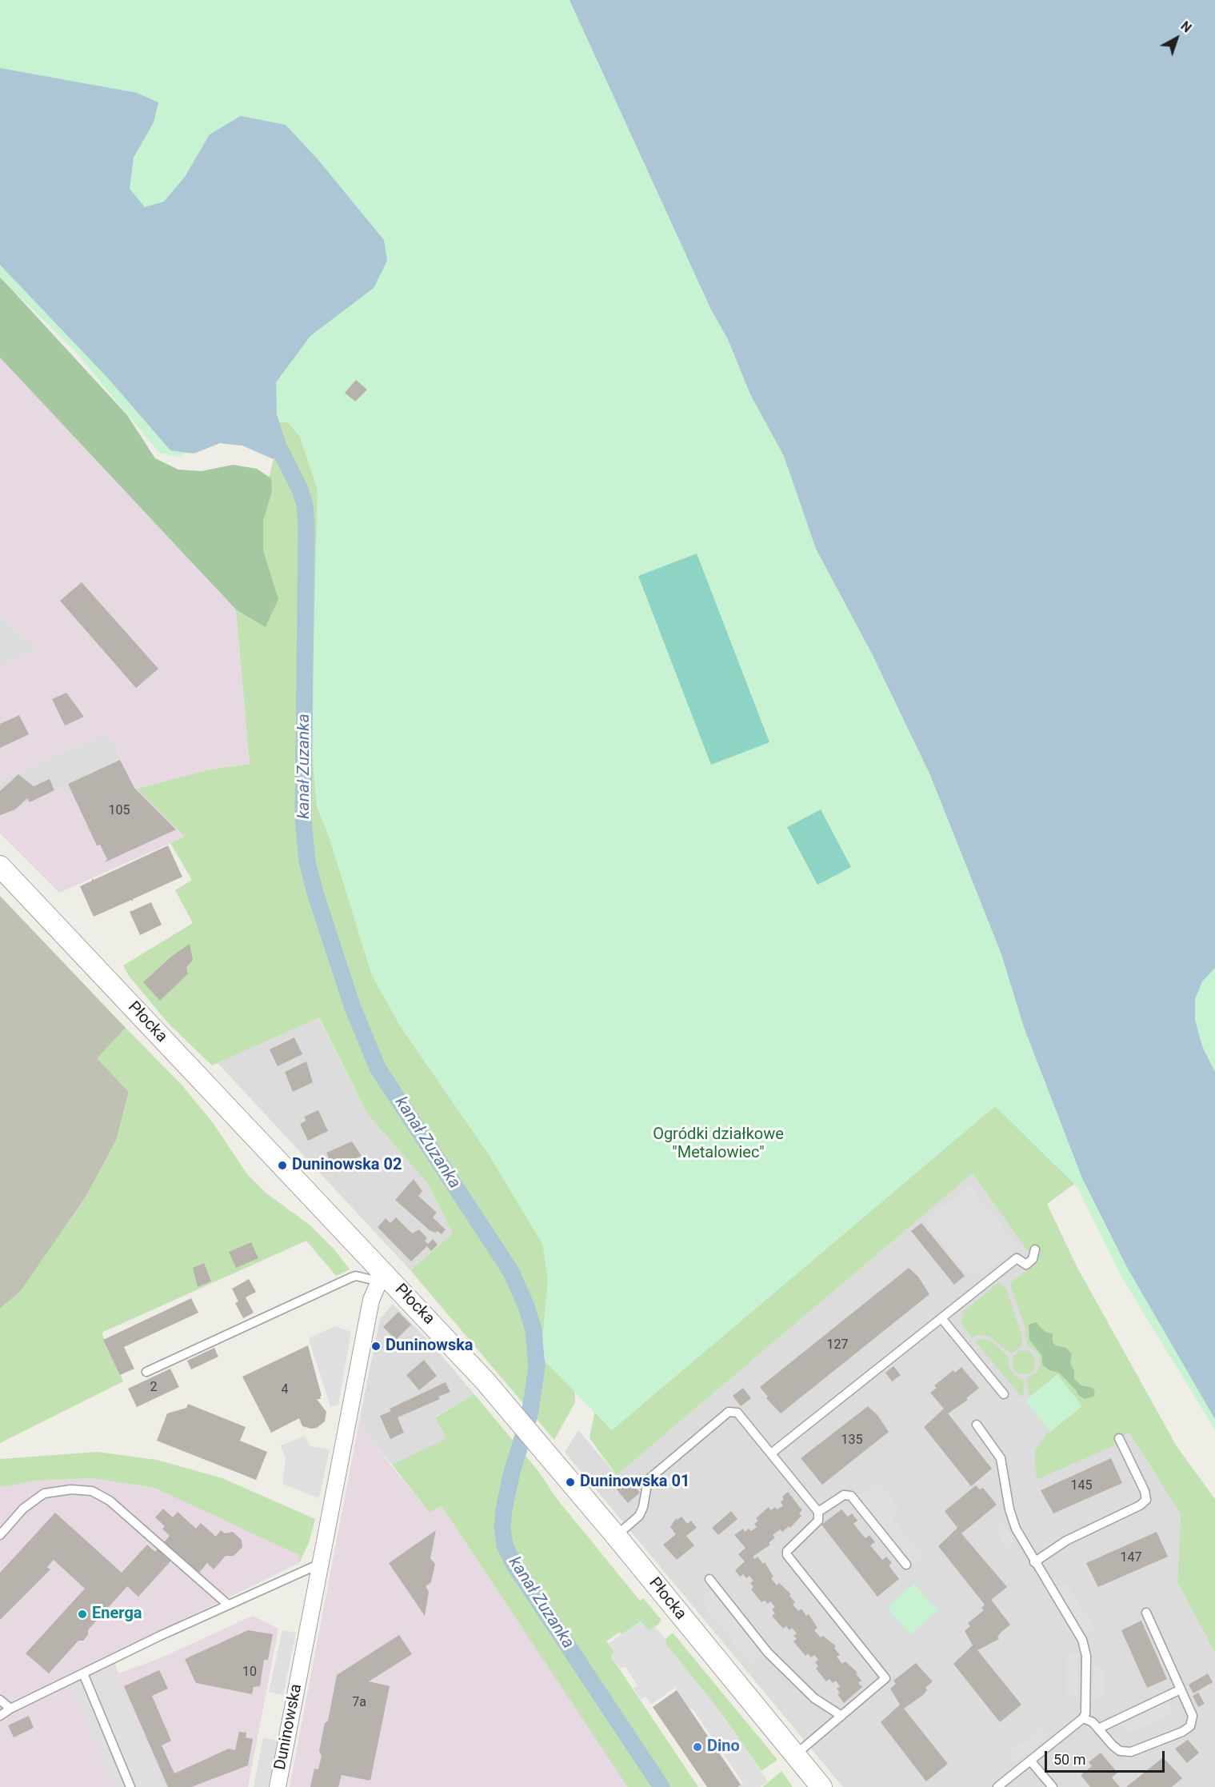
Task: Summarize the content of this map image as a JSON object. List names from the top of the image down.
{
  "streets": {
    "street": ["Płocka", "Duninowska"]
  },
  "crossings": [
    ["Płocka", "Duninowska"]
  ],
  "water": ["kanał Zuzanka"],
  "parks": ["Ogródki działkowe \"Metalowiec\""],
  "places": [
    "Duninowska 02",
    "Duninowska",
    "Duninowska 01",
    "Energa",
    "Dino"
  ],
  "house_numbers": [
    "105",
    "127",
    "2",
    "4",
    "135",
    "145",
    "147",
    "10",
    "7a"
  ],
  "scale_bar": "50 m",
  "north": "top right"
}
